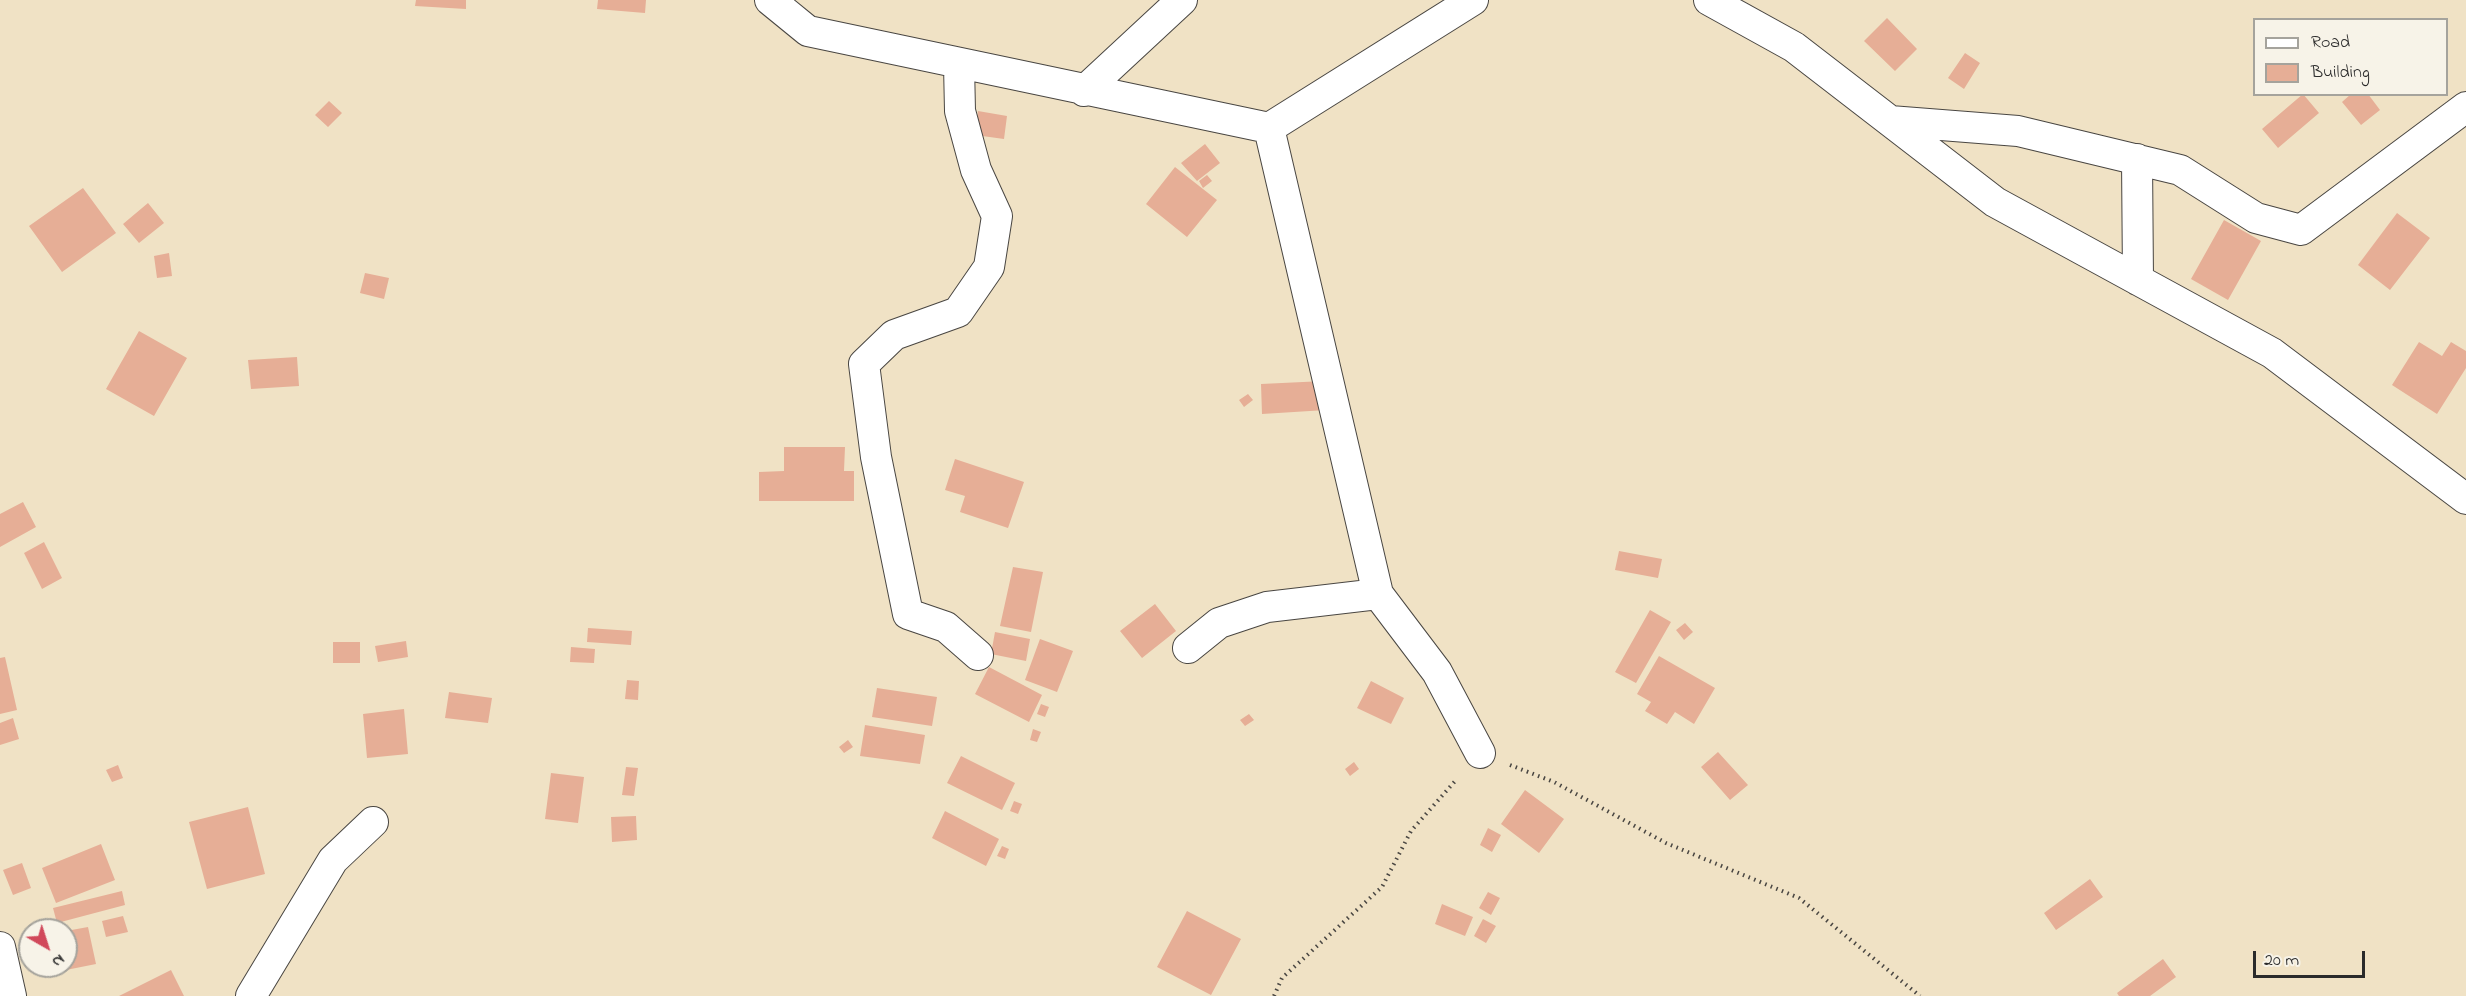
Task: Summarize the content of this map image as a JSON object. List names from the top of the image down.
{
  "legend": ["Road", "Building"],
  "scale_bar": "20 m",
  "north": "bottom right"
}
